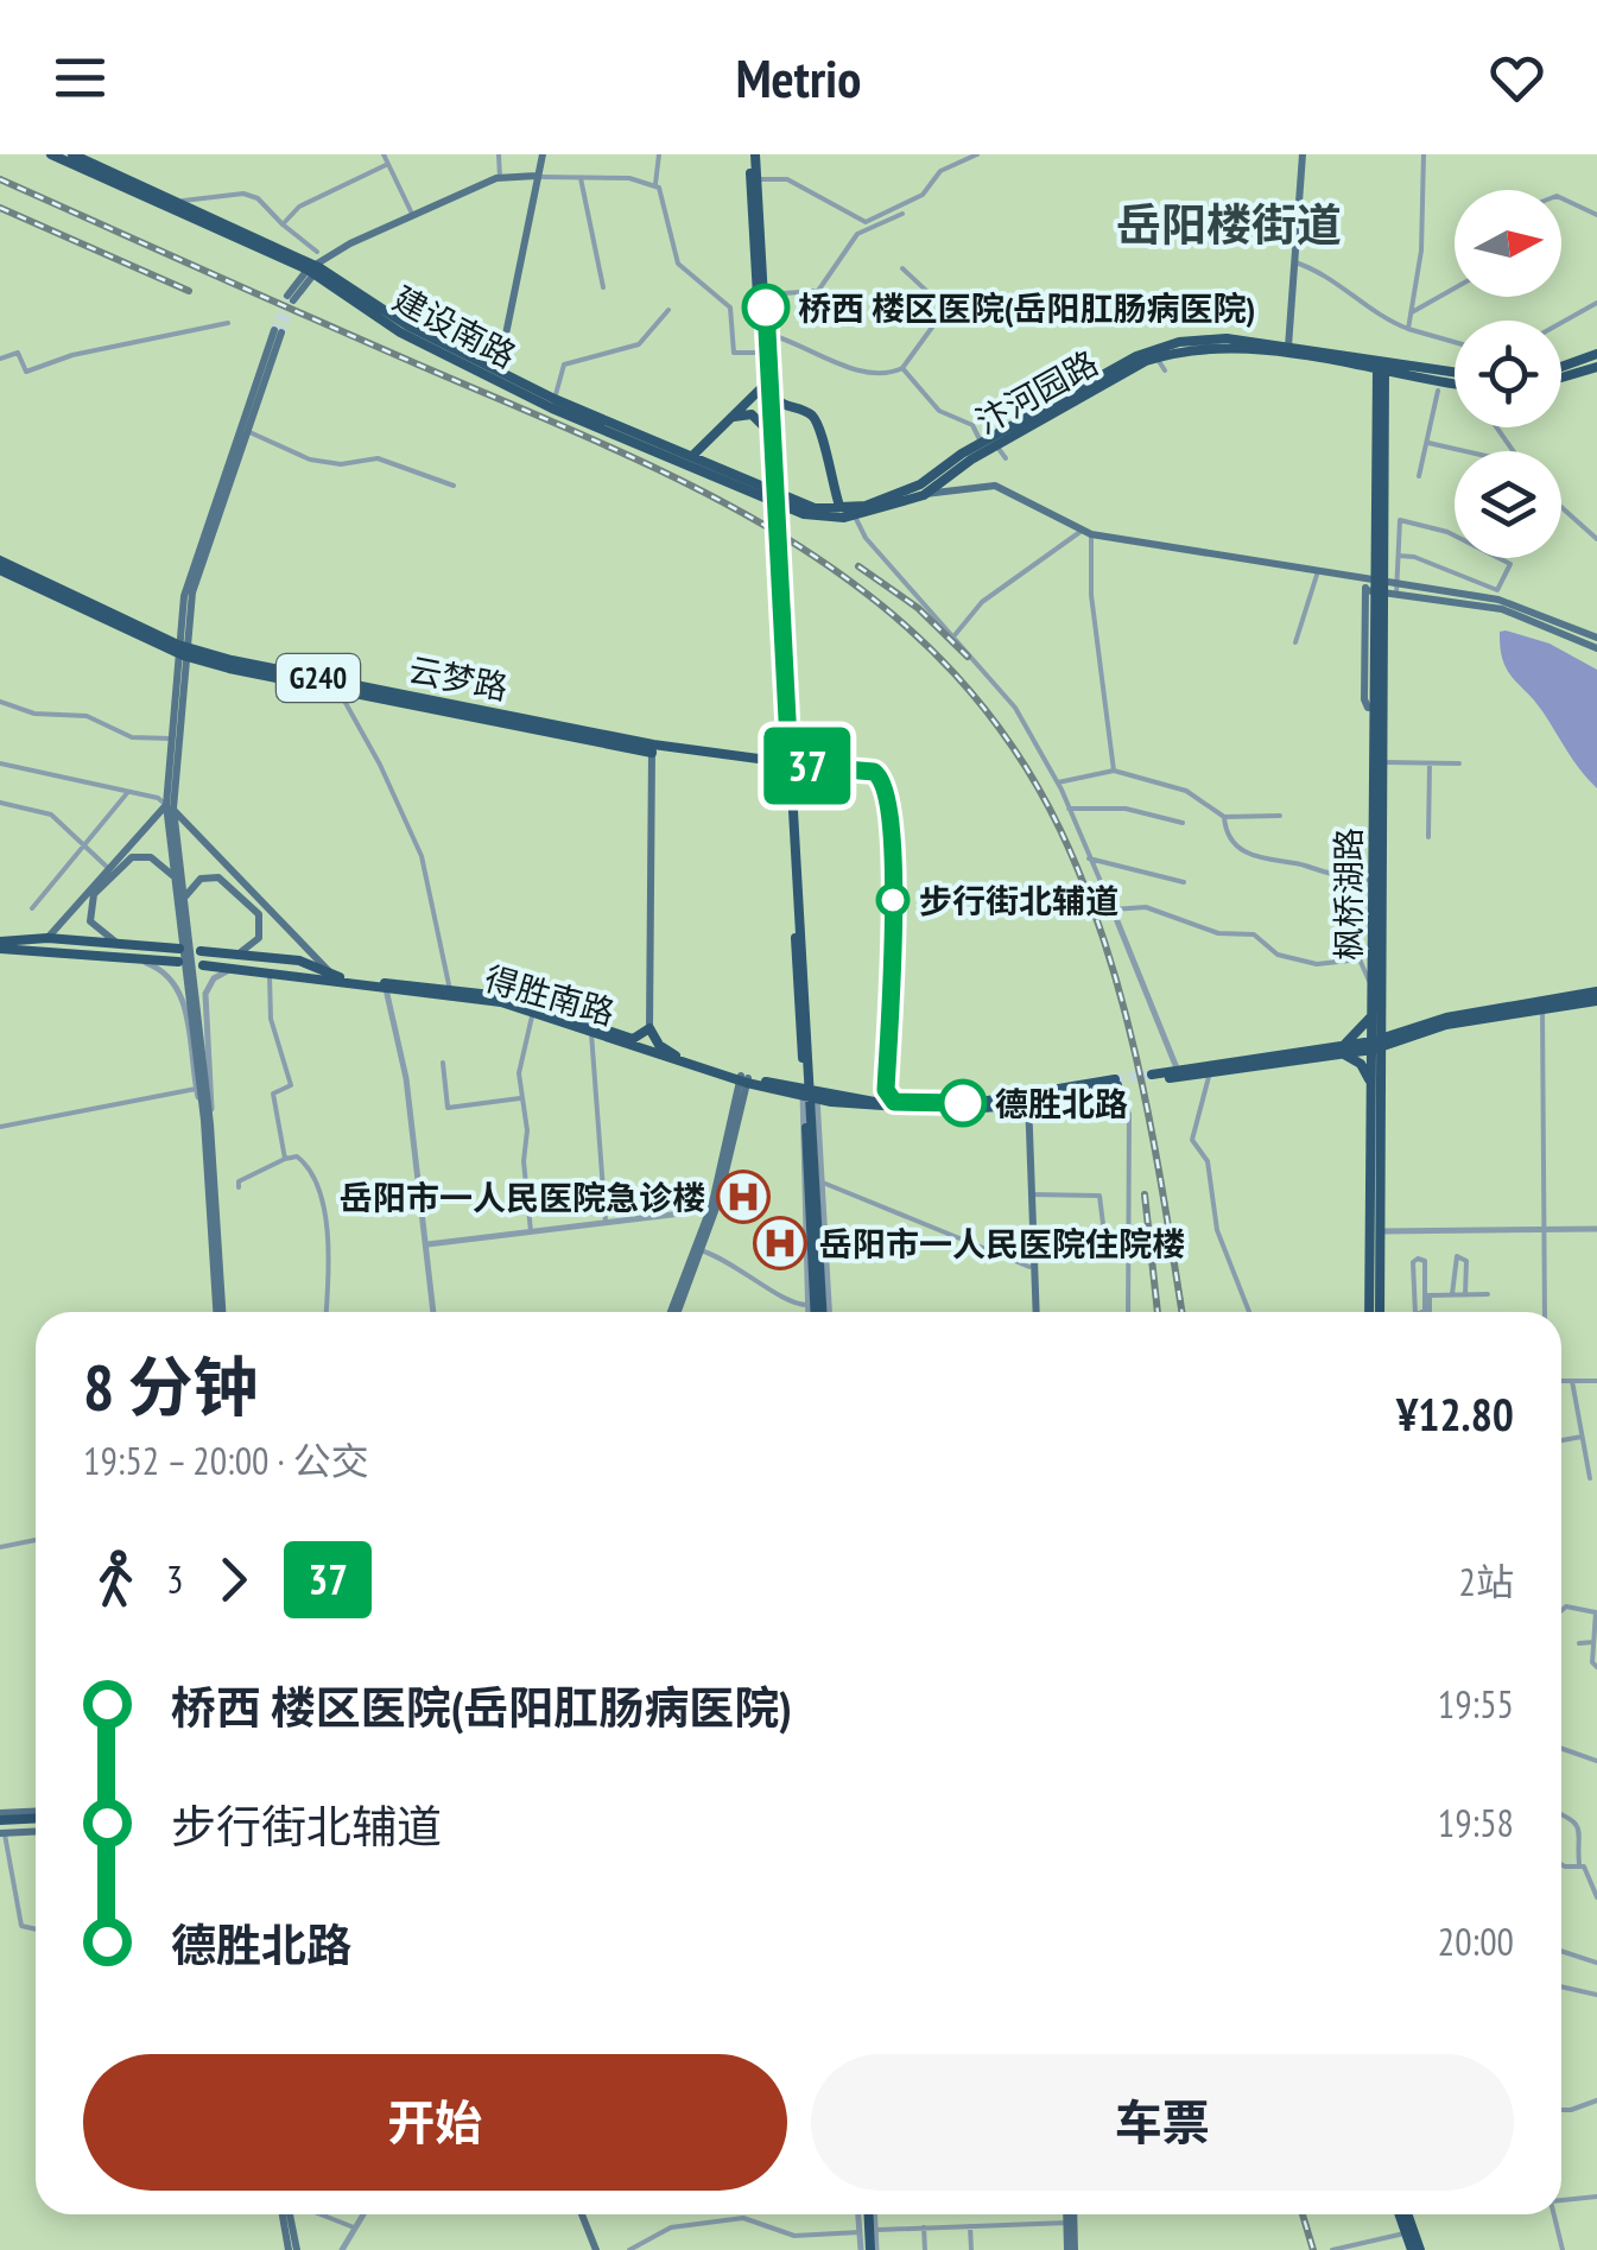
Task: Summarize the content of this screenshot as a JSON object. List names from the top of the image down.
{
  "streets": {
    "main road": [
      "建设南路",
      "汴河园路",
      "G240",
      "云梦路",
      "枫桥湖路",
      "得胜南路"
    ]
  },
  "crossings": [
    ["建设南路", "汴河园路"],
    ["G240", "云梦路"]
  ],
  "districts": ["岳阳楼街道"],
  "places": {
    "other": ["桥西 楼区医院(岳阳肛肠病医院)", "步行街北辅道", "德胜北路"],
    "hospital": ["岳阳市一人民医院急诊楼", "岳阳市一人民医院住院楼"]
  },
  "lines": ["bus line 37"],
  "north": "right",
  "page": {
    "header": "Metrio",
    "on_map": "37",
    "heading": ["8 分钟", "19:52 – 20:00 · 公交", "¥12.80"],
    "legs": ["3", "37", "2站"],
    "list": [
      {
        "name": "桥西 楼区医院(岳阳肛肠病医院)",
        "value": "19:55"
      },
      {
        "name": "步行街北辅道",
        "value": "19:58"
      },
      {
        "name": "德胜北路",
        "value": "20:00"
      }
    ],
    "buttons": ["开始", "车票"]
  }
}
